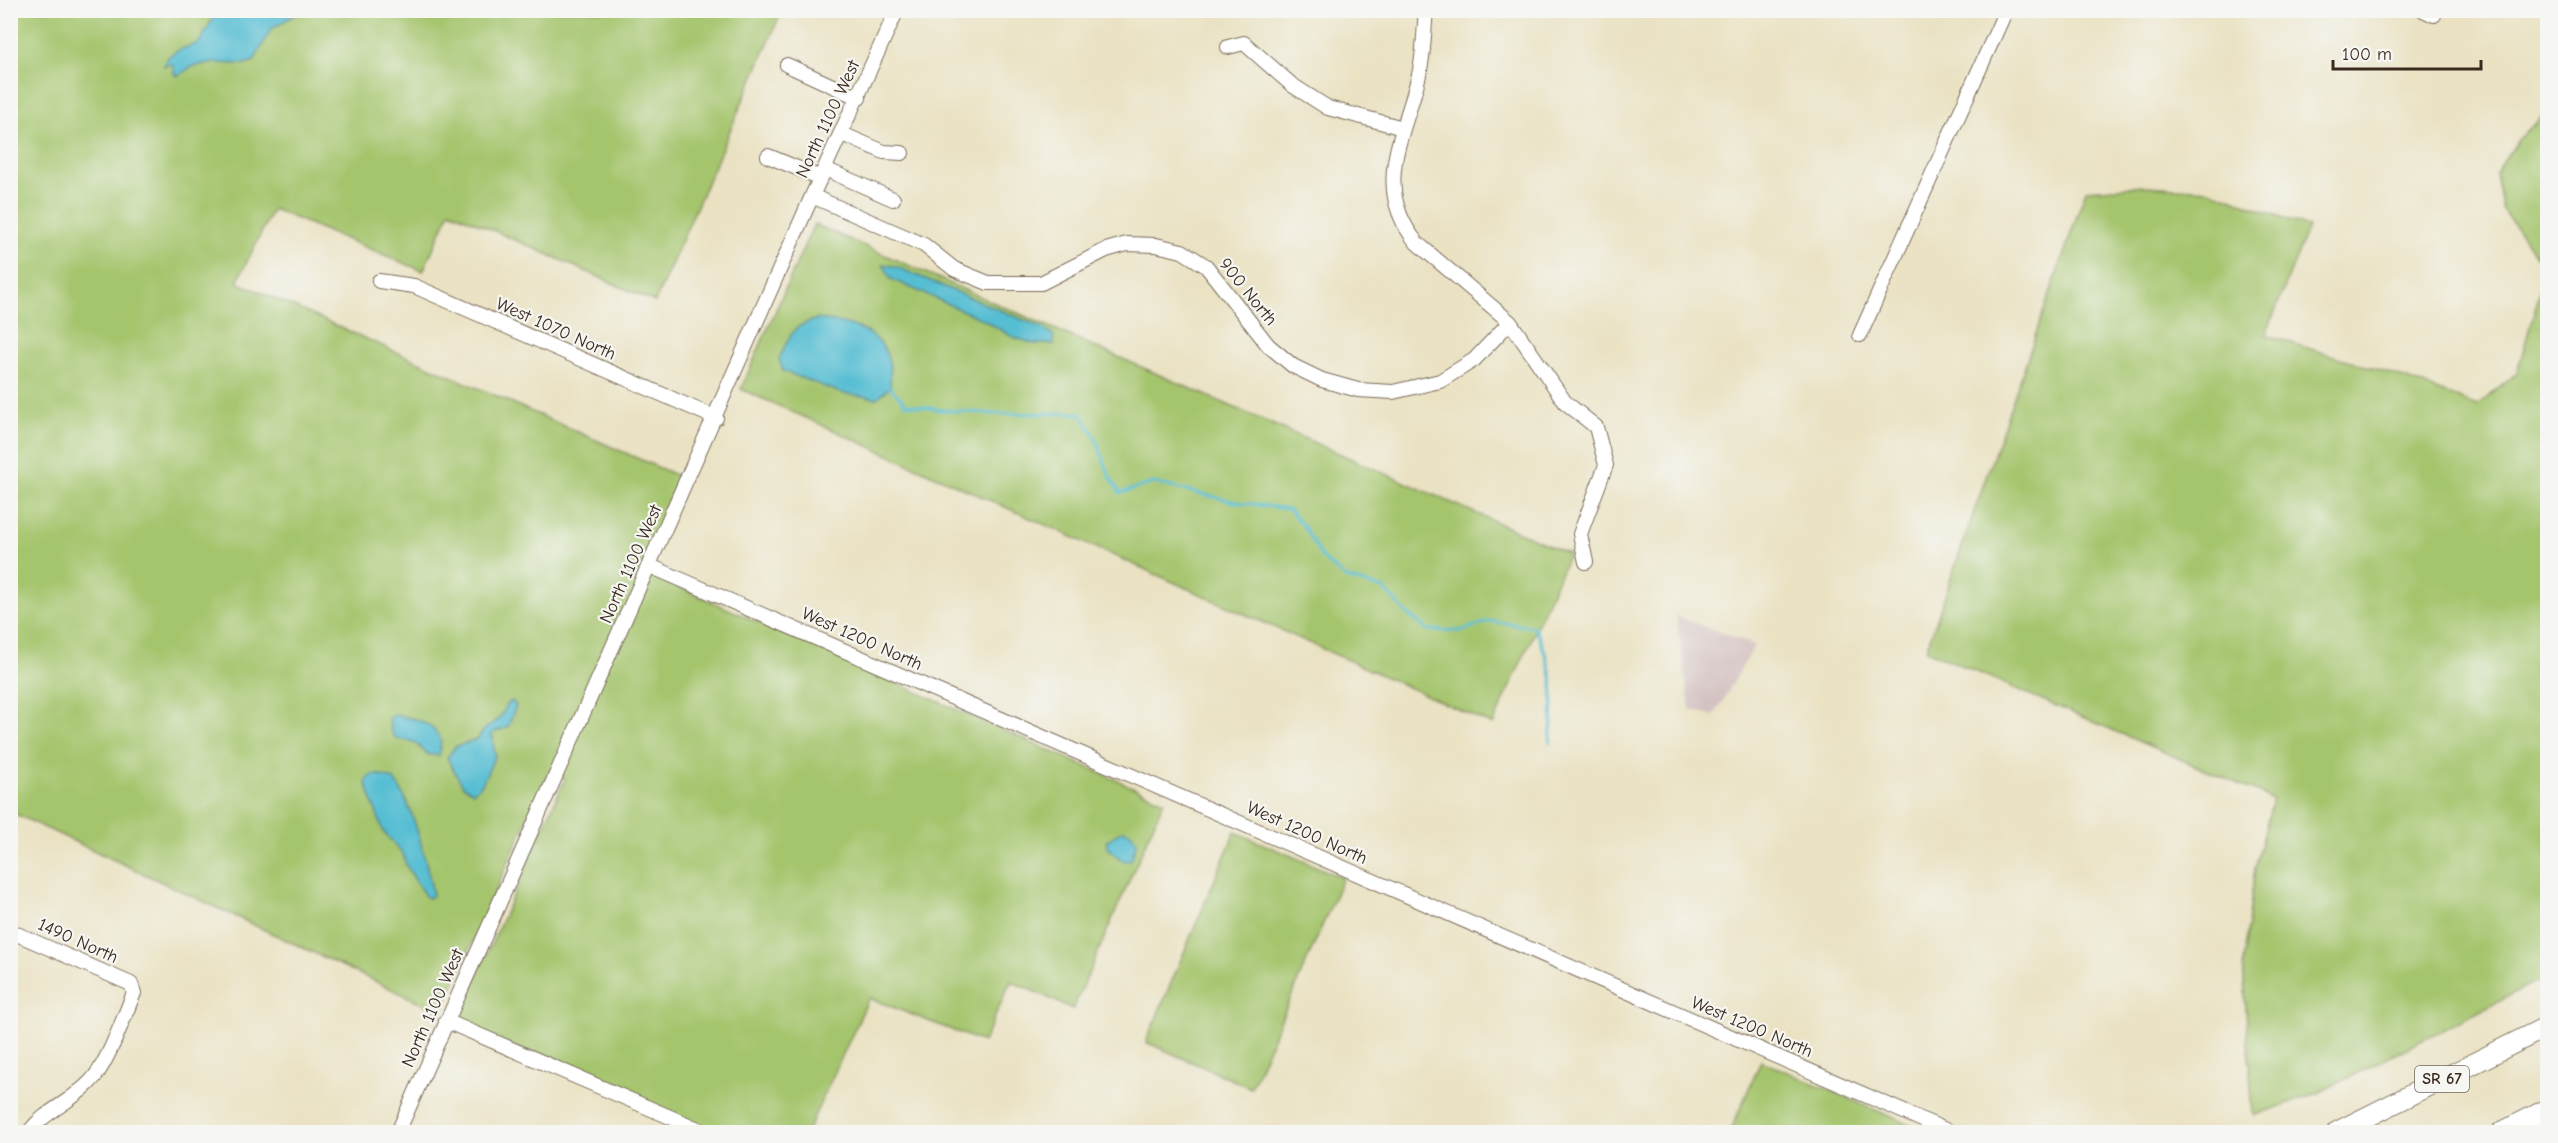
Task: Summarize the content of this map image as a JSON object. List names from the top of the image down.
{
  "streets": {
    "highway": ["SR 67"],
    "street": [
      "North 1100 West",
      "900 North",
      "West 1070 North",
      "West 1200 North",
      "1490 North"
    ]
  },
  "crossings": [
    ["North 1100 West", "900 North"],
    ["North 1100 West", "West 1070 North"],
    ["North 1100 West", "West 1200 North"]
  ],
  "scale_bar": "100 m"
}
